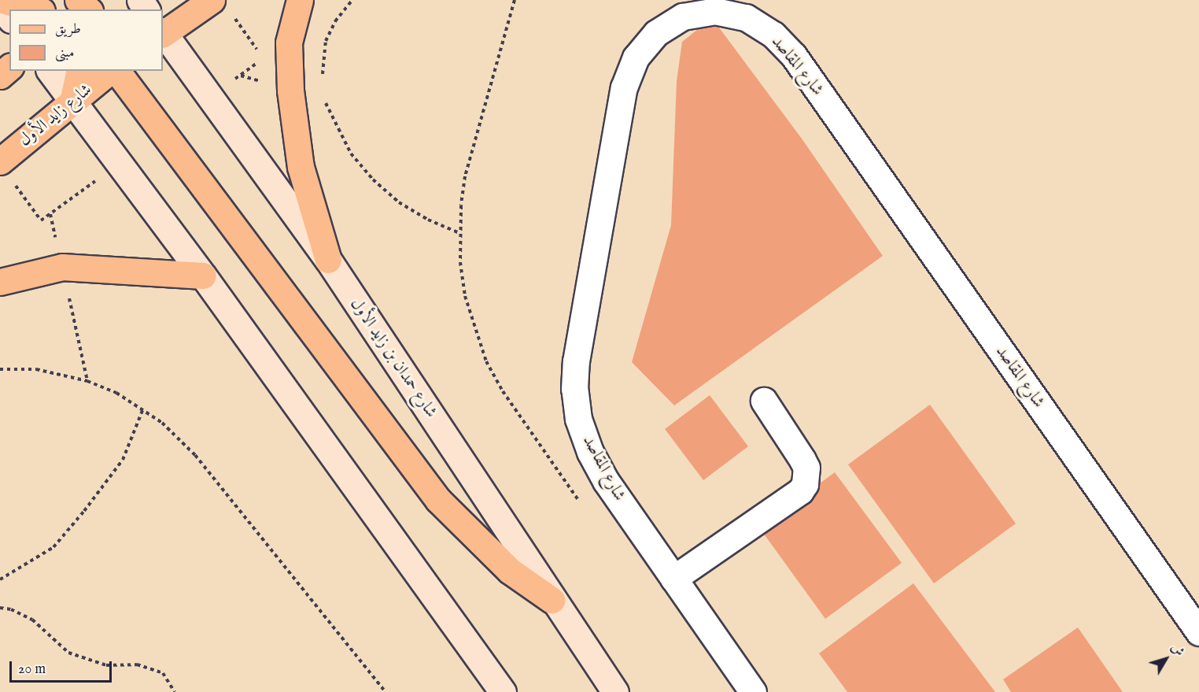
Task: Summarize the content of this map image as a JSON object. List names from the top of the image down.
{
  "streets": {
    "main road": ["شارع زايد الأول", "شارع حمدان بن زايد الأول"],
    "street": ["شارع المقاصد"]
  },
  "legend": ["طريق", "مبنى"],
  "scale_bar": "20 m",
  "north": "top right"
}
